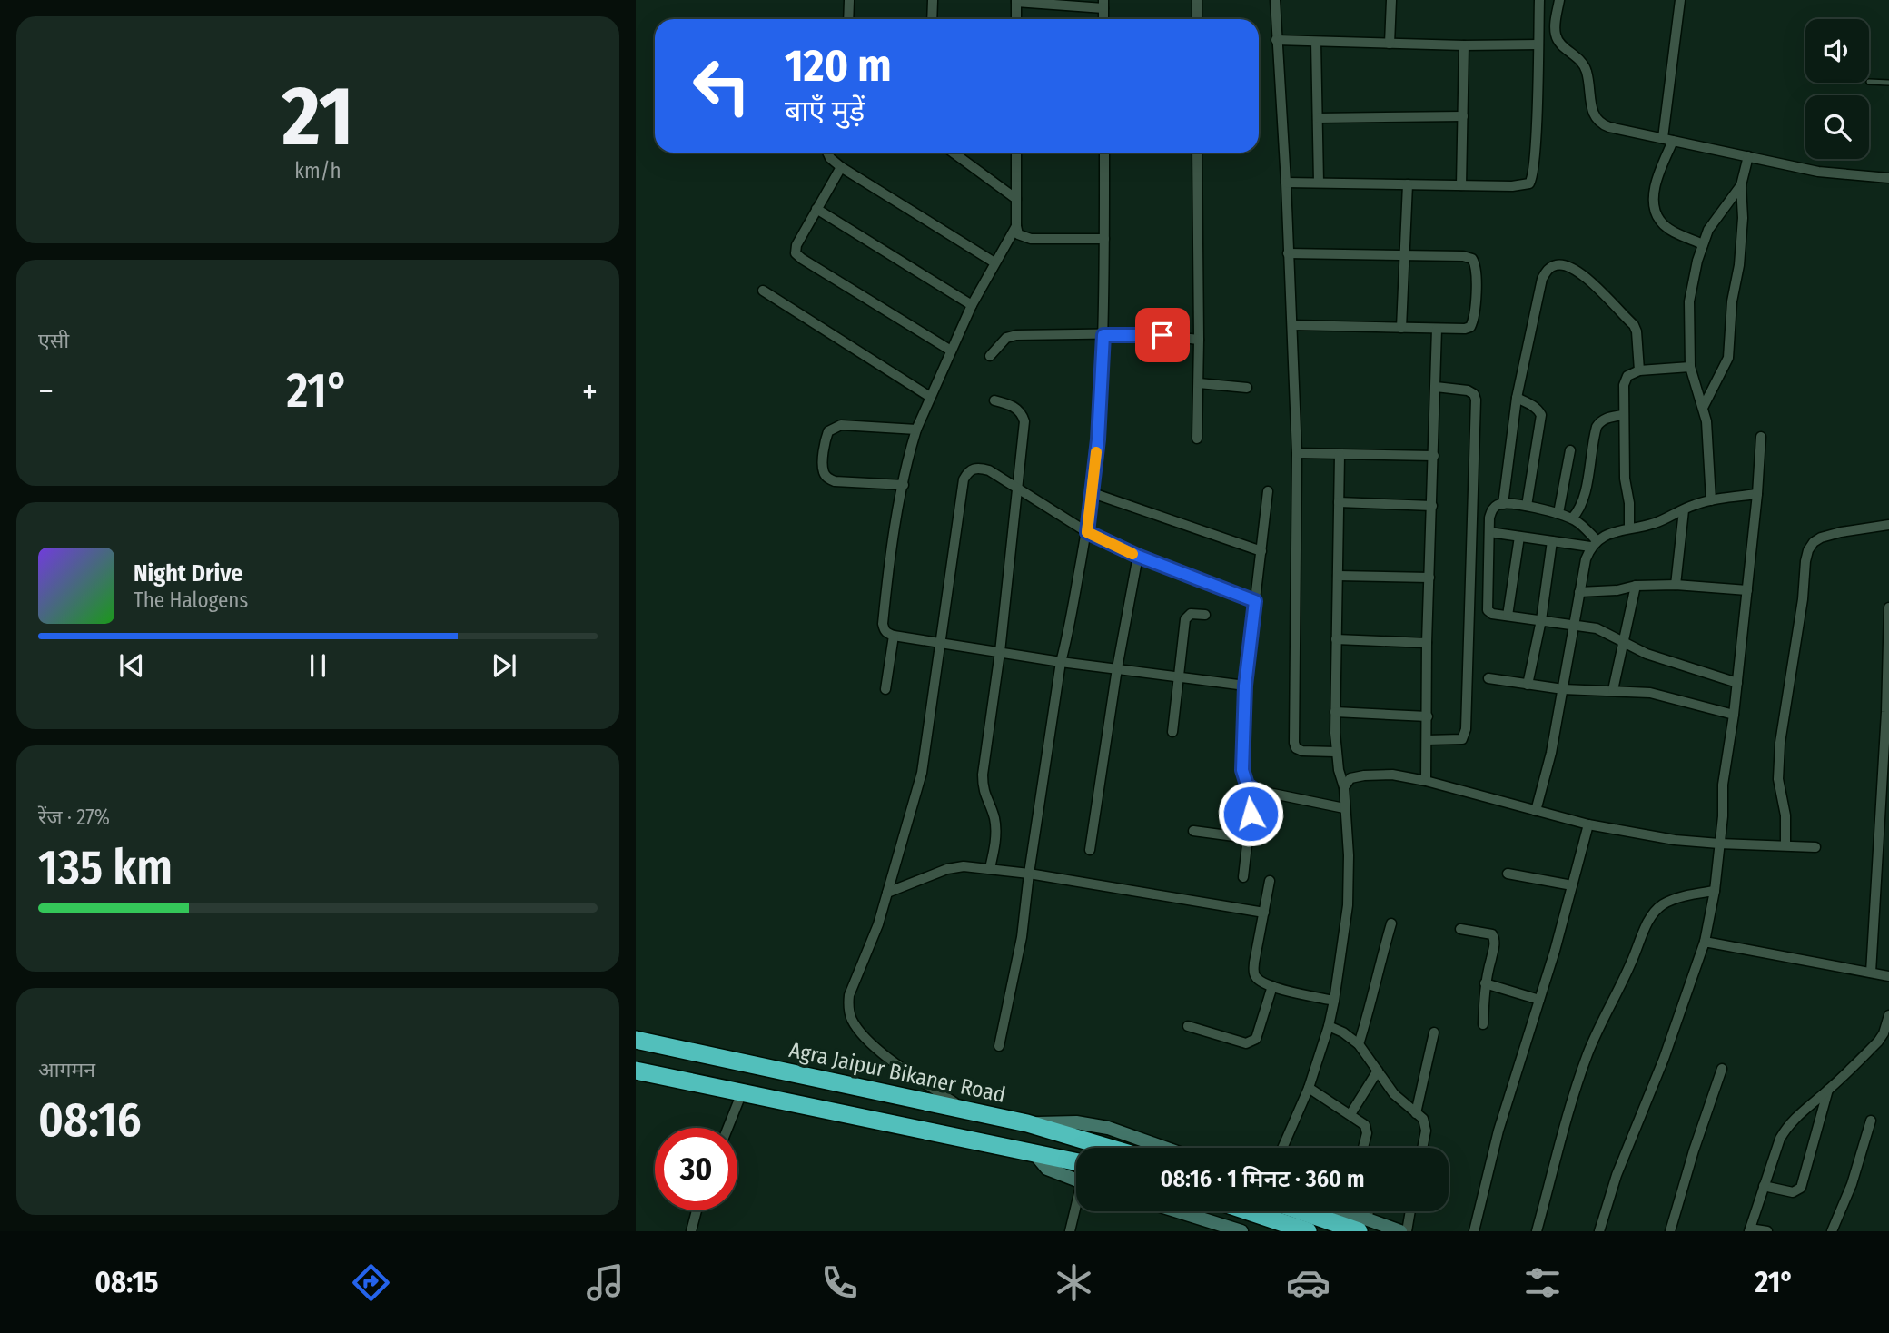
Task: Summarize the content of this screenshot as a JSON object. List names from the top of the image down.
{
  "streets": {
    "highway": ["Agra Jaipur Bikaner Road"]
  },
  "page": {
    "tile": [
      ["21", "km/h"],
      "एसी",
      ["रेंज · 27%", "135 km"],
      ["आगमन", "08:16"]
    ],
    "turn": ["120 m", "बाएँ मुड़ें"],
    "heat": ["−", "21°", "+"],
    "song": ["Night Drive", "The Halogens"],
    "limit": "30",
    "trip": "08:16 · 1 मिनट · 360 m",
    "tabs": ["08:15", "21°"]
  }
}
